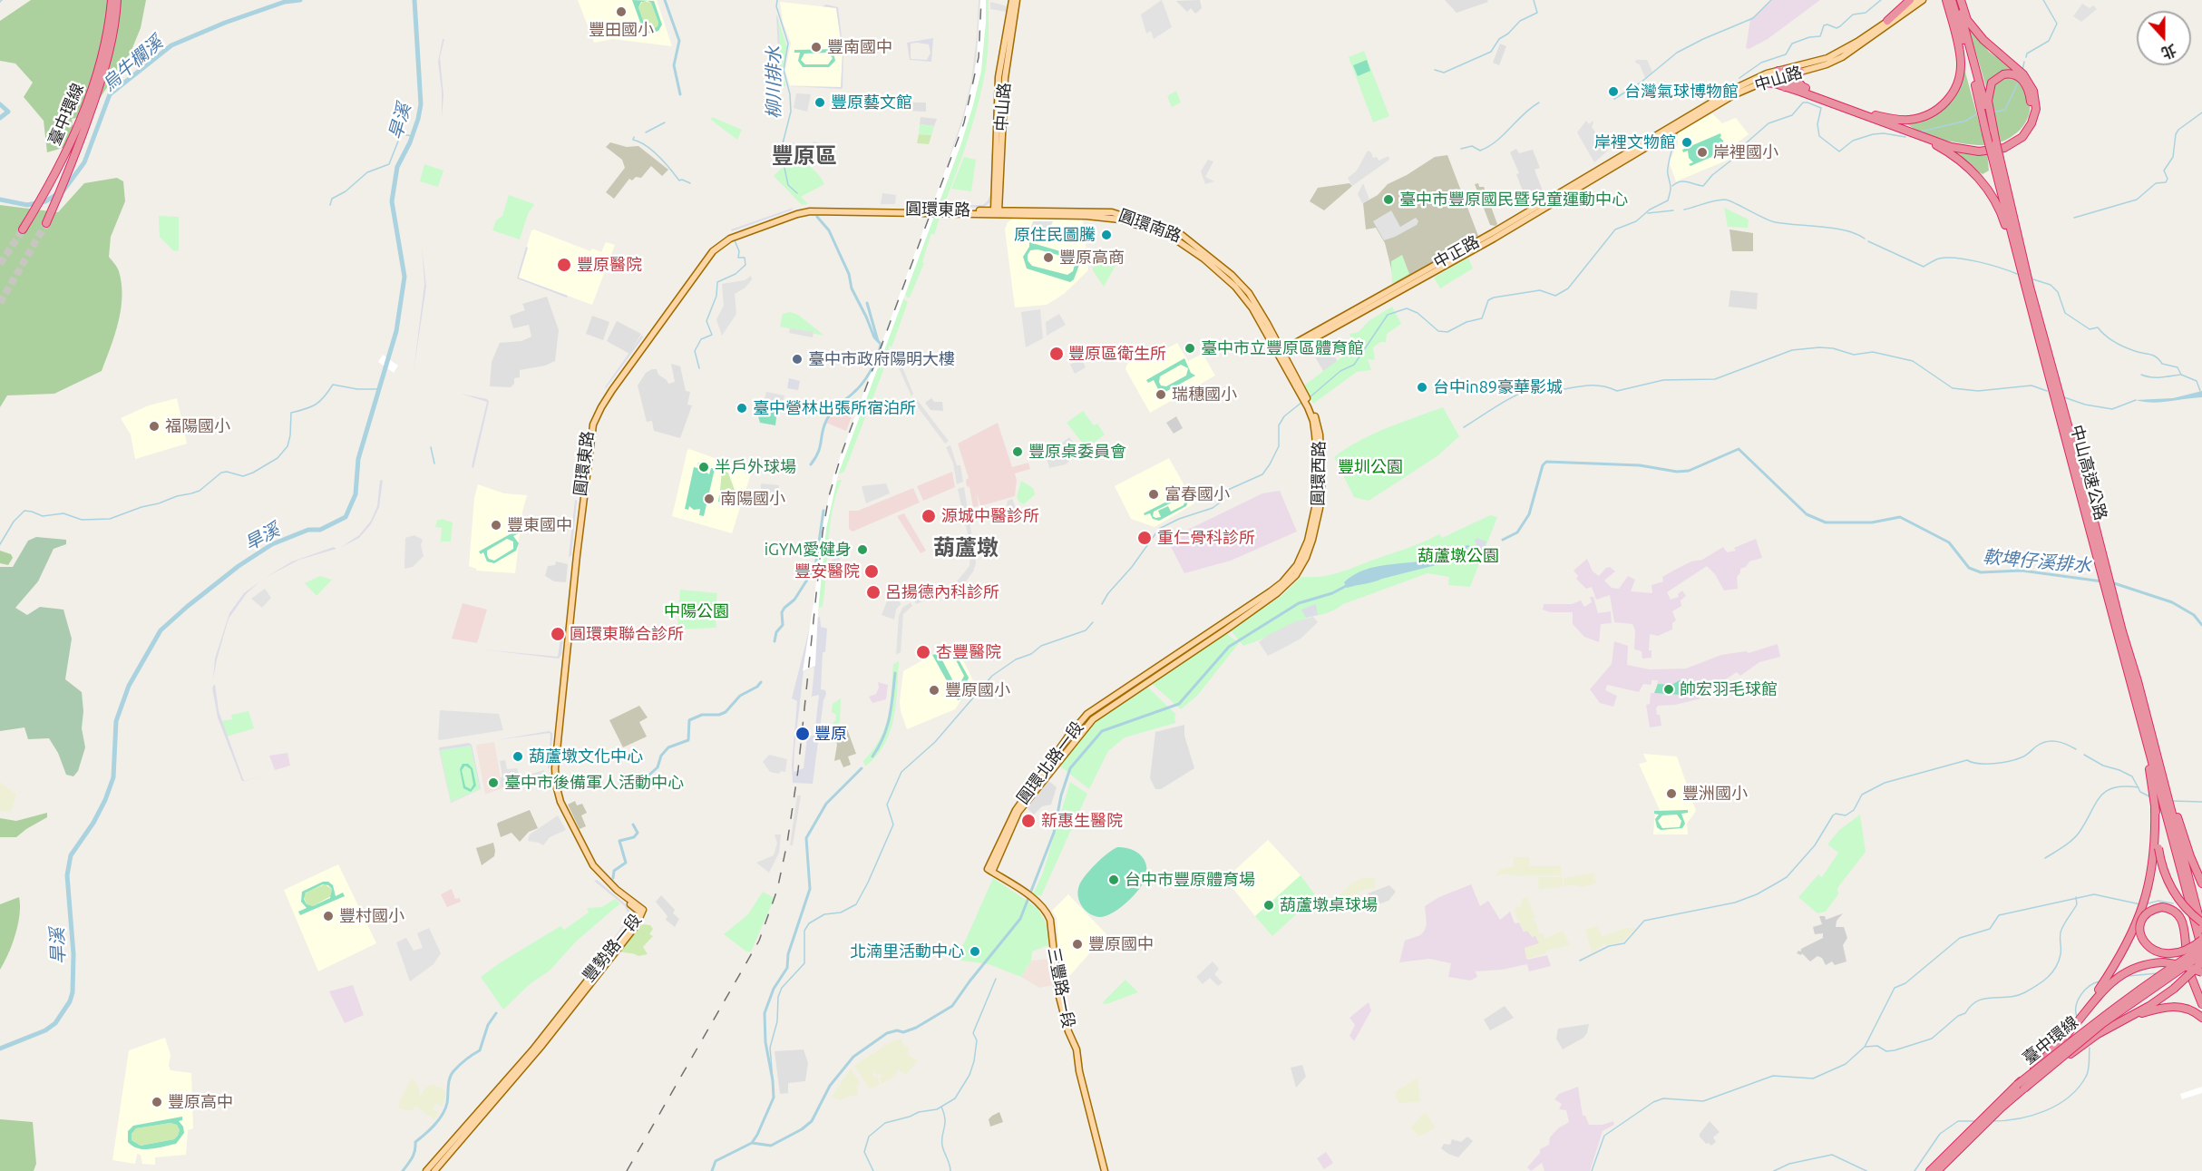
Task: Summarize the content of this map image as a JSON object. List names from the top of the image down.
{
  "streets": {
    "highway": ["臺中環線", "中山高速公路"],
    "main road": [
      "中山路",
      "圓環東路",
      "圓環南路",
      "中正路",
      "圓環西路",
      "圓環北路一段",
      "豐勢路一段",
      "三豐路一段"
    ]
  },
  "crossings": [
    ["中山路", "圓環東路"],
    ["中山路", "圓環南路"],
    ["中山路", "中正路"],
    ["臺中環線", "中山高速公路"],
    ["圓環東路", "圓環南路"],
    ["圓環東路", "豐勢路一段"],
    ["圓環南路", "中正路"],
    ["圓環南路", "圓環西路"],
    ["中正路", "圓環西路"],
    ["圓環西路", "圓環北路一段"],
    ["圓環北路一段", "三豐路一段"]
  ],
  "districts": ["豐原區", "葫蘆墩"],
  "water": [
    "烏牛欄溪",
    "柳川排水",
    "旱溪",
    "軟埤仔溪排水"
  ],
  "parks": ["豐圳公園", "葫蘆墩公園", "中陽公園"],
  "places": [
    "豐田國小",
    "豐南國中",
    "台灣氣球博物館",
    "豐原藝文館",
    "岸裡文物館",
    "岸裡國小",
    "臺中市豐原國民暨兒童運動中心",
    "原住民圖騰",
    "豐原高商",
    "豐原醫院",
    "臺中市立豐原區體育館",
    "豐原區衛生所",
    "臺中市政府陽明大樓",
    "台中in89豪華影城",
    "瑞穗國小",
    "臺中營林出張所宿泊所",
    "福陽國小",
    "豐原桌委員會",
    "半戶外球場",
    "富春國小",
    "南陽國小",
    "源城中醫診所",
    "豐東國中",
    "重仁骨科診所",
    "iGYM愛健身",
    "豐安醫院",
    "呂揚德內科診所",
    "圓環東聯合診所",
    "杏豐醫院",
    "帥宏羽毛球館",
    "豐原國小",
    "豐原",
    "葫蘆墩文化中心",
    "臺中市後備軍人活動中心",
    "豐洲國小",
    "新惠生醫院",
    "台中市豐原體育場",
    "葫蘆墩桌球場",
    "豐村國小",
    "豐原國中",
    "北湳里活動中心",
    "豐原高中"
  ],
  "north": "bottom"
}
